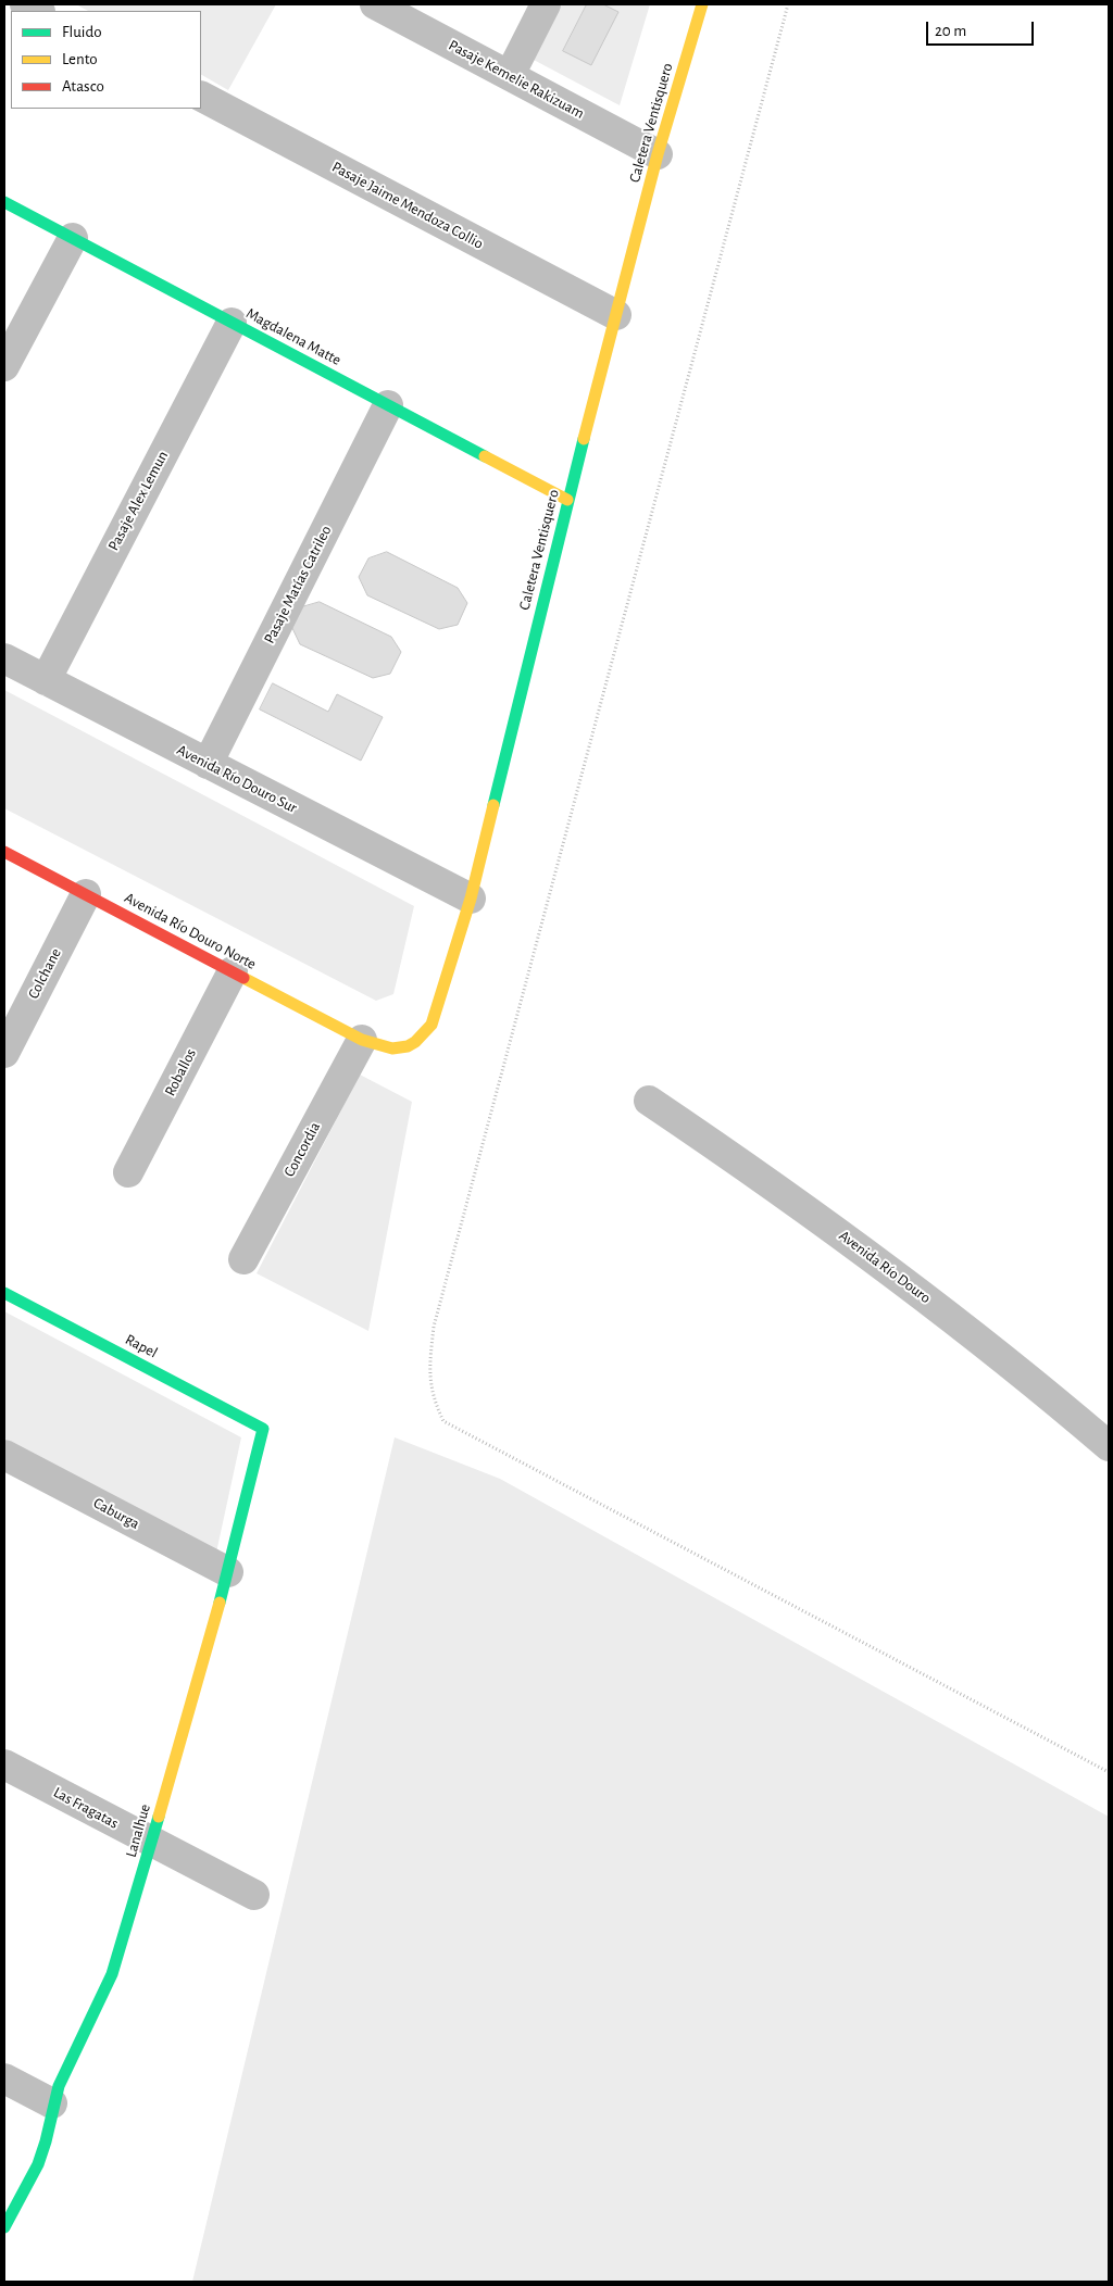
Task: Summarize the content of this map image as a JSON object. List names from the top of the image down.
{
  "streets": {
    "street": [
      "Pasaje Kemelie Rakizuam",
      "Caletera Ventisquero",
      "Pasaje Jaime Mendoza Collio",
      "Magdalena Matte",
      "Pasaje Alex Lemun",
      "Pasaje Matías Catrileo",
      "Avenida Río Douro Sur",
      "Avenida Río Douro Norte",
      "Colchane",
      "Roballos",
      "Concordia",
      "Avenida Río Douro",
      "Rapel",
      "Caburga",
      "Las Fragatas",
      "Lanalhue"
    ]
  },
  "crossings": [
    ["Pasaje Kemelie Rakizuam", "Caletera Ventisquero"],
    ["Caletera Ventisquero", "Pasaje Jaime Mendoza Collio"],
    ["Caletera Ventisquero", "Magdalena Matte"],
    ["Caletera Ventisquero", "Avenida Río Douro Sur"],
    ["Caletera Ventisquero", "Avenida Río Douro Norte"],
    ["Caletera Ventisquero", "Concordia"],
    ["Magdalena Matte", "Pasaje Alex Lemun"],
    ["Magdalena Matte", "Pasaje Matías Catrileo"],
    ["Pasaje Alex Lemun", "Avenida Río Douro Sur"],
    ["Pasaje Matías Catrileo", "Avenida Río Douro Sur"],
    ["Avenida Río Douro Norte", "Colchane"],
    ["Avenida Río Douro Norte", "Roballos"],
    ["Avenida Río Douro Norte", "Concordia"],
    ["Rapel", "Lanalhue"],
    ["Caburga", "Lanalhue"],
    ["Las Fragatas", "Lanalhue"]
  ],
  "legend": ["Fluido", "Lento", "Atasco"],
  "scale_bar": "20 m"
}
